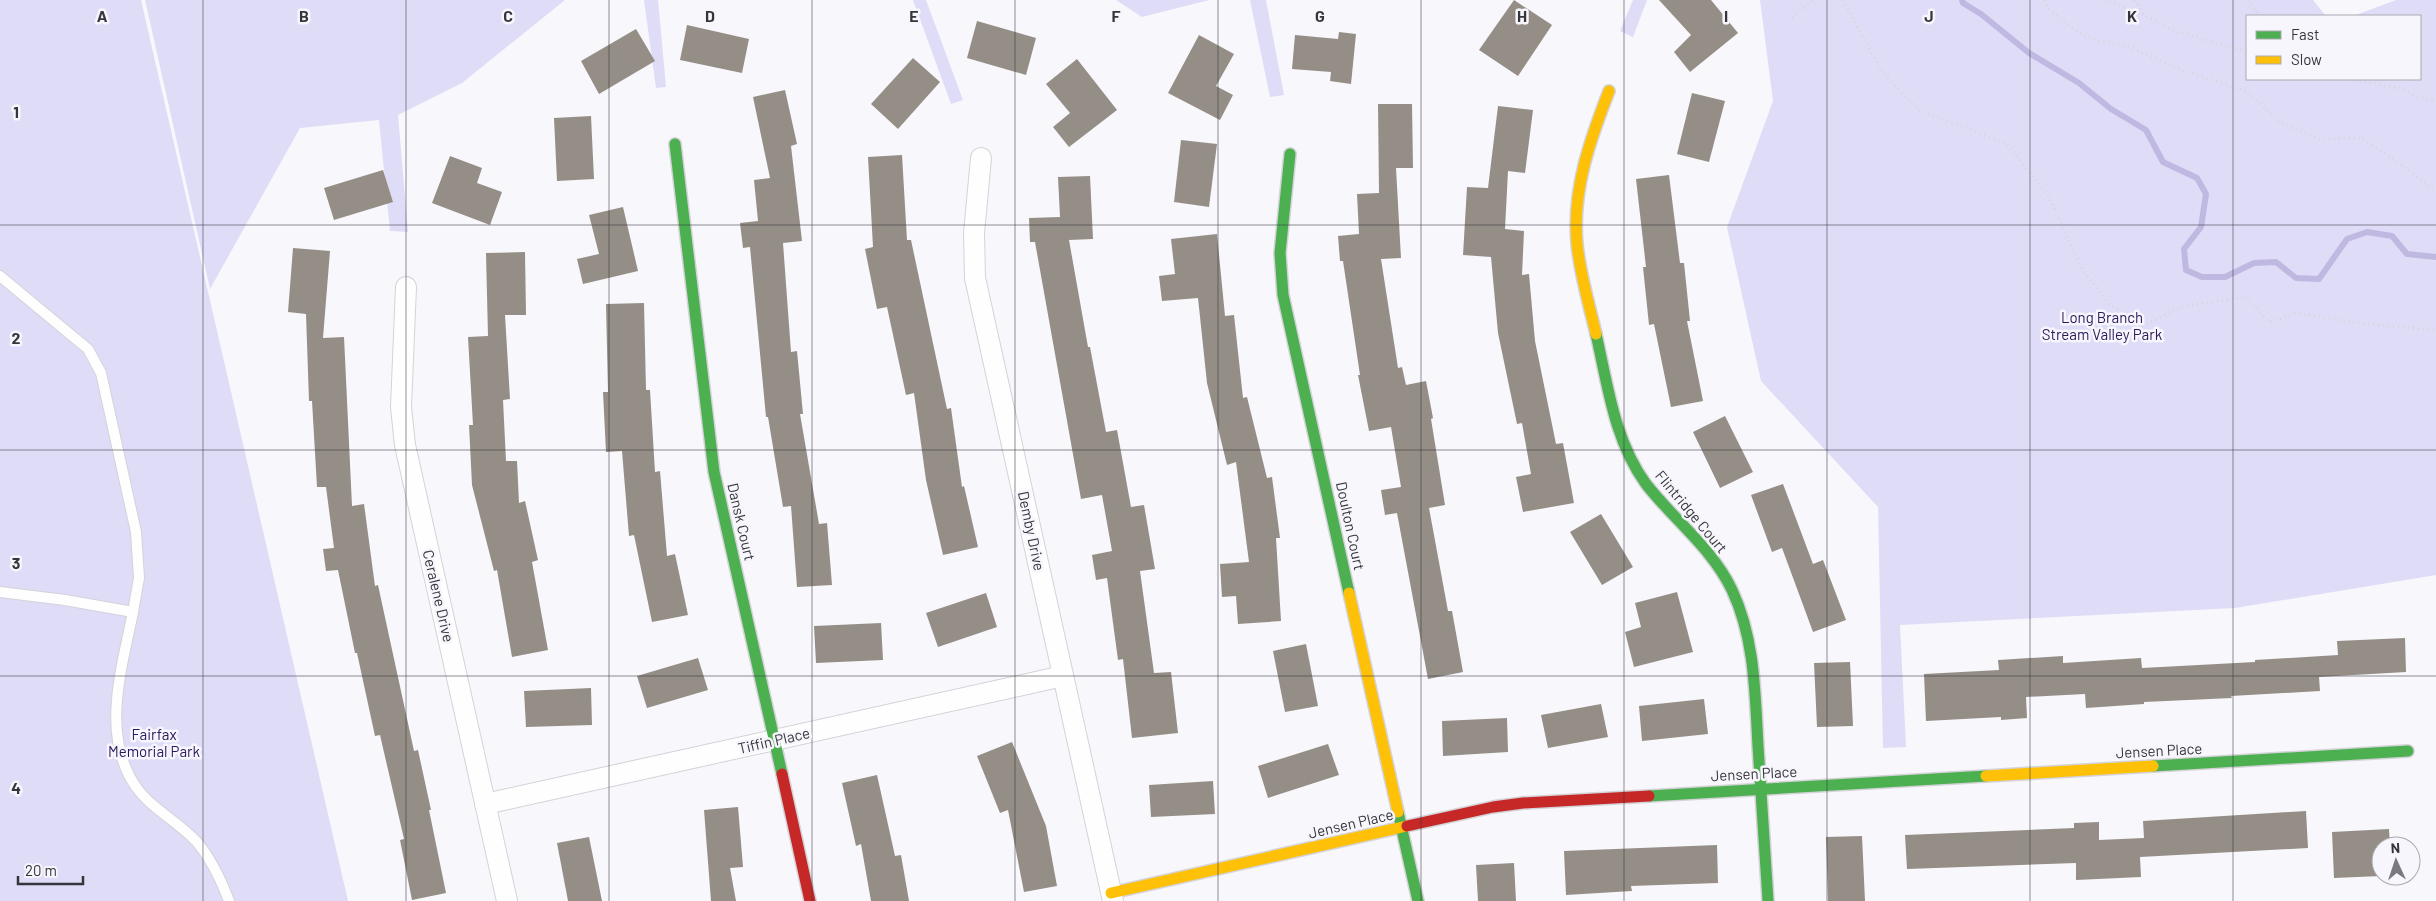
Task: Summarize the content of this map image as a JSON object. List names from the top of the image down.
{
  "streets": {
    "street": [
      "Flintridge Court",
      "Dansk Court",
      "Doulton Court",
      "Demby Drive",
      "Ceralene Drive",
      "Tiffin Place",
      "Jensen Place"
    ]
  },
  "crossings": [
    ["Flintridge Court", "Jensen Place"],
    ["Dansk Court", "Tiffin Place"],
    ["Doulton Court", "Jensen Place"],
    ["Demby Drive", "Tiffin Place"],
    ["Demby Drive", "Jensen Place"],
    ["Ceralene Drive", "Tiffin Place"]
  ],
  "parks": ["Long Branch Stream Valley Park", "Fairfax Memorial Park"],
  "legend": ["Fast", "Slow"],
  "scale_bar": "20 m",
  "north": "top",
  "grid": {
    "columns": [
      "A",
      "B",
      "C",
      "D",
      "E",
      "F",
      "G",
      "H",
      "I",
      "J",
      "K"
    ],
    "rows": [
      "1",
      "2",
      "3",
      "4"
    ]
  }
}
